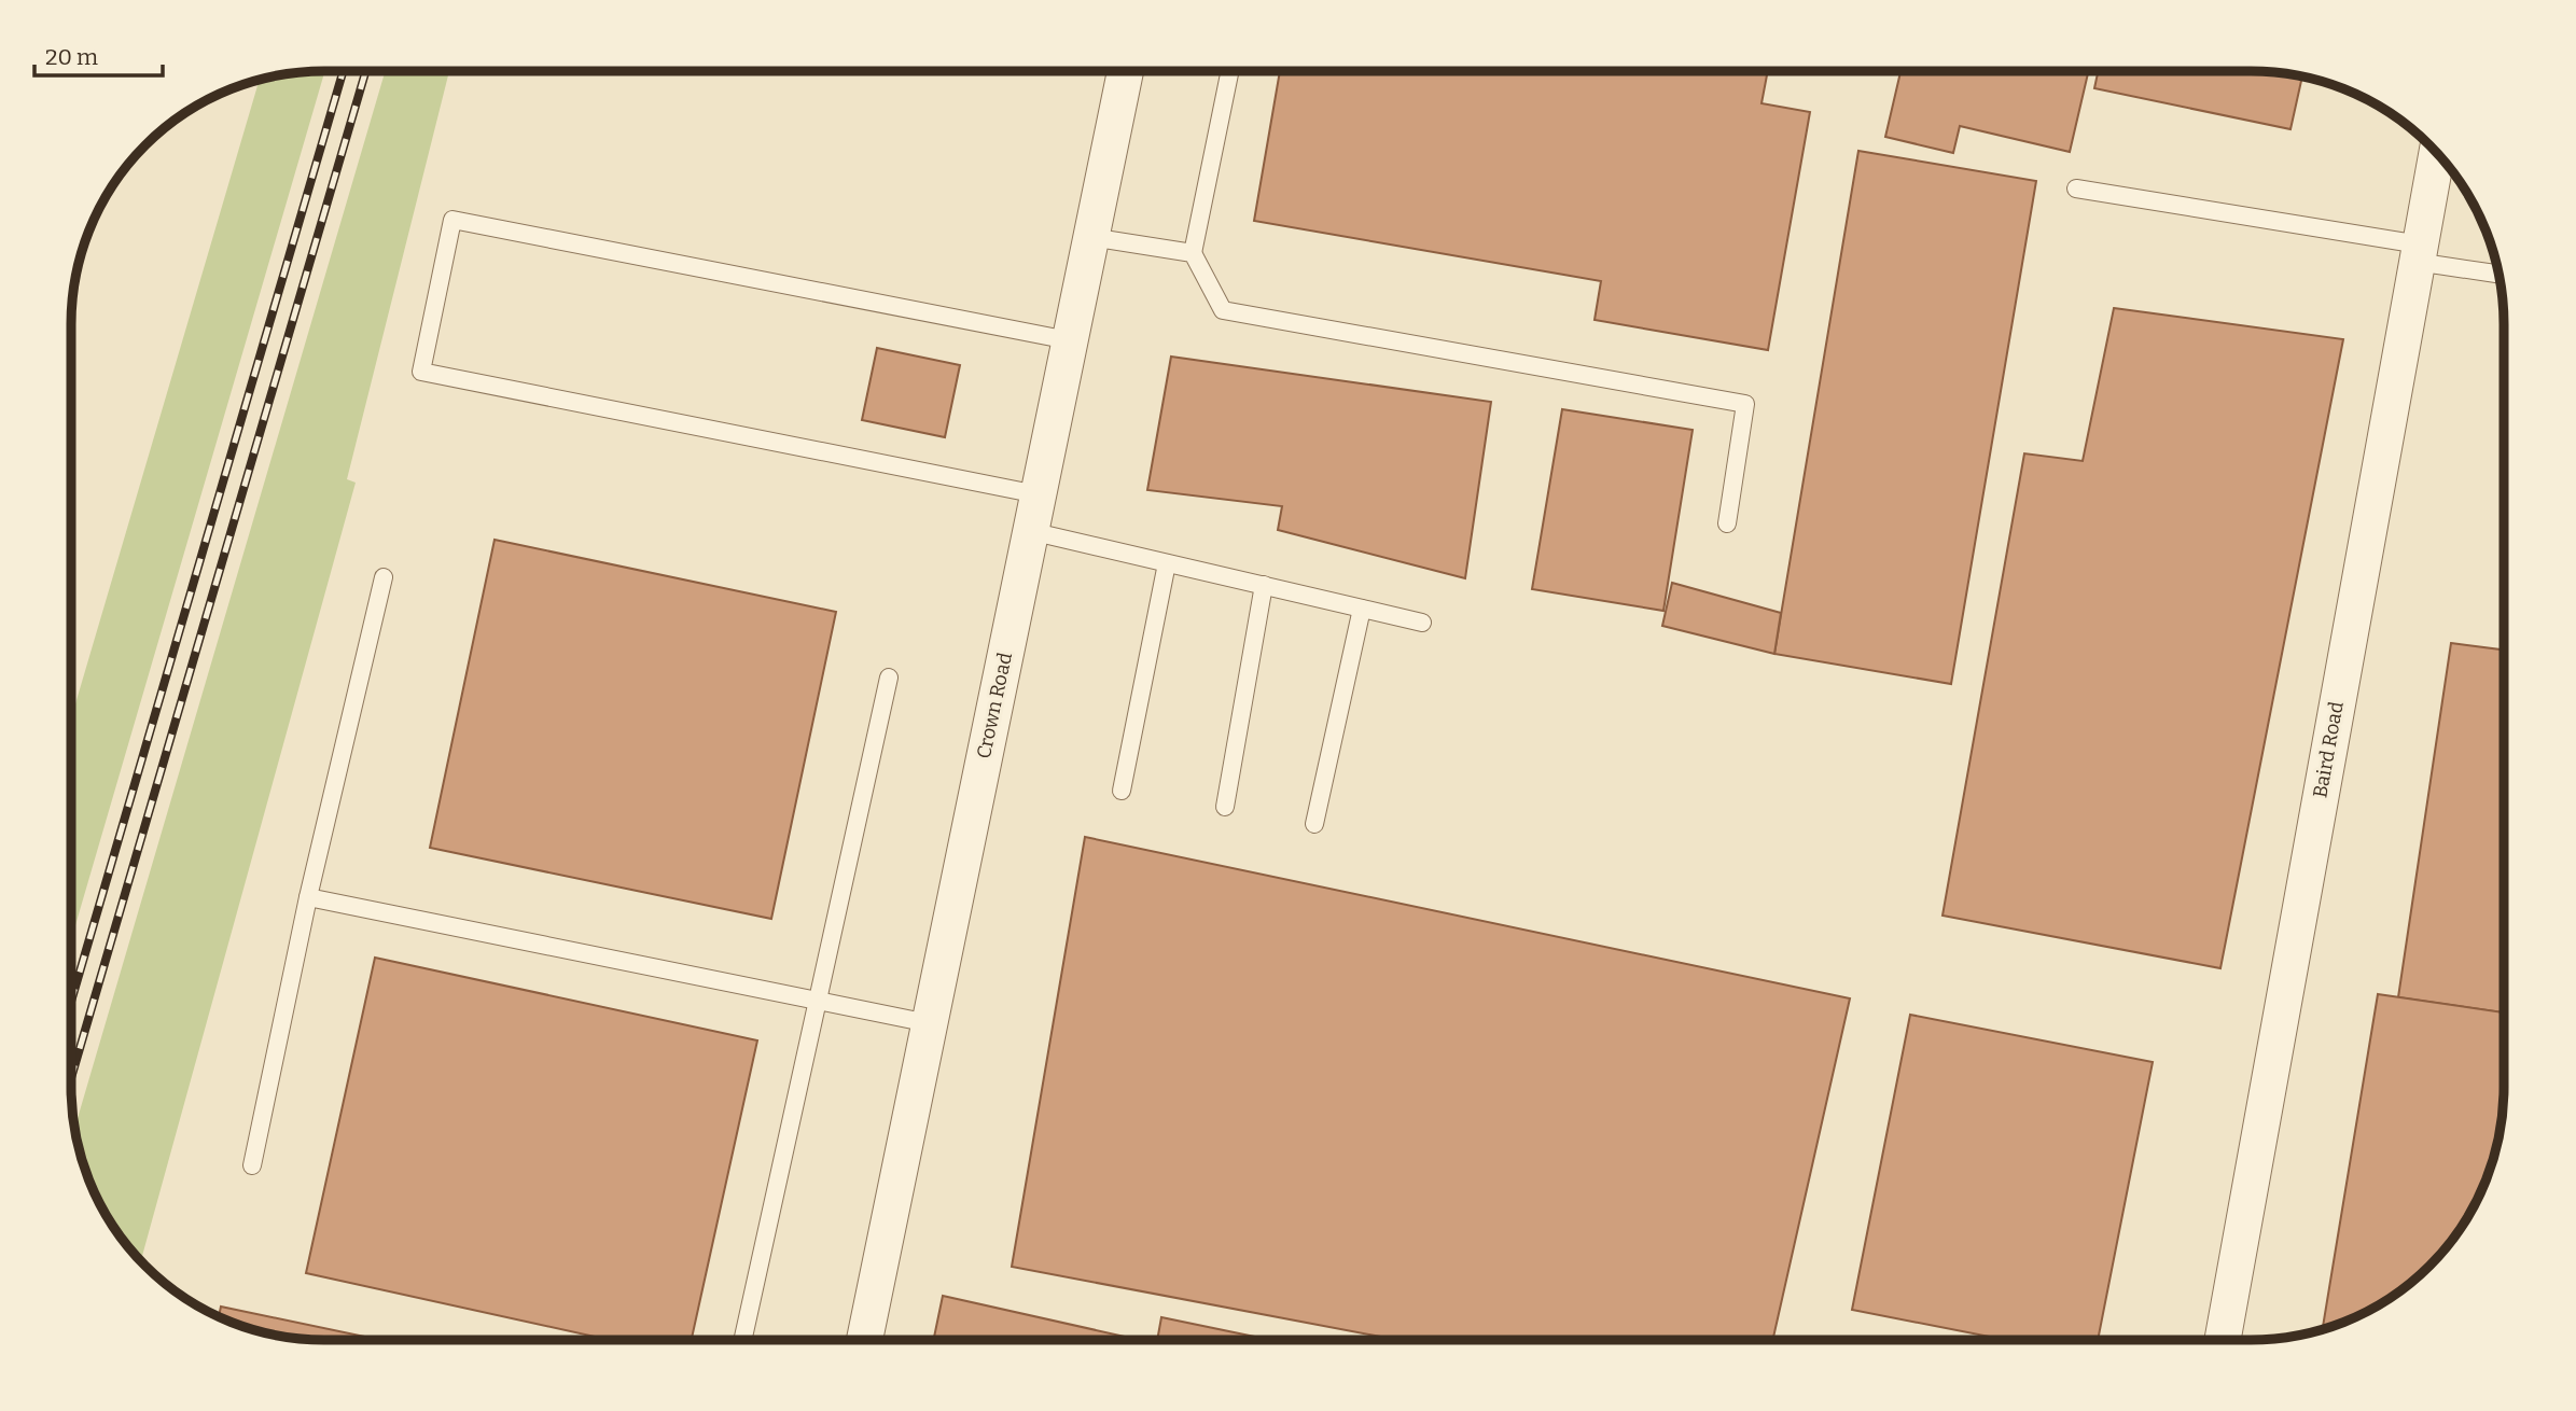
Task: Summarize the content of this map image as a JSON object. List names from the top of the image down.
{
  "streets": {
    "street": ["Crown Road", "Baird Road"]
  },
  "scale_bar": "20 m"
}
